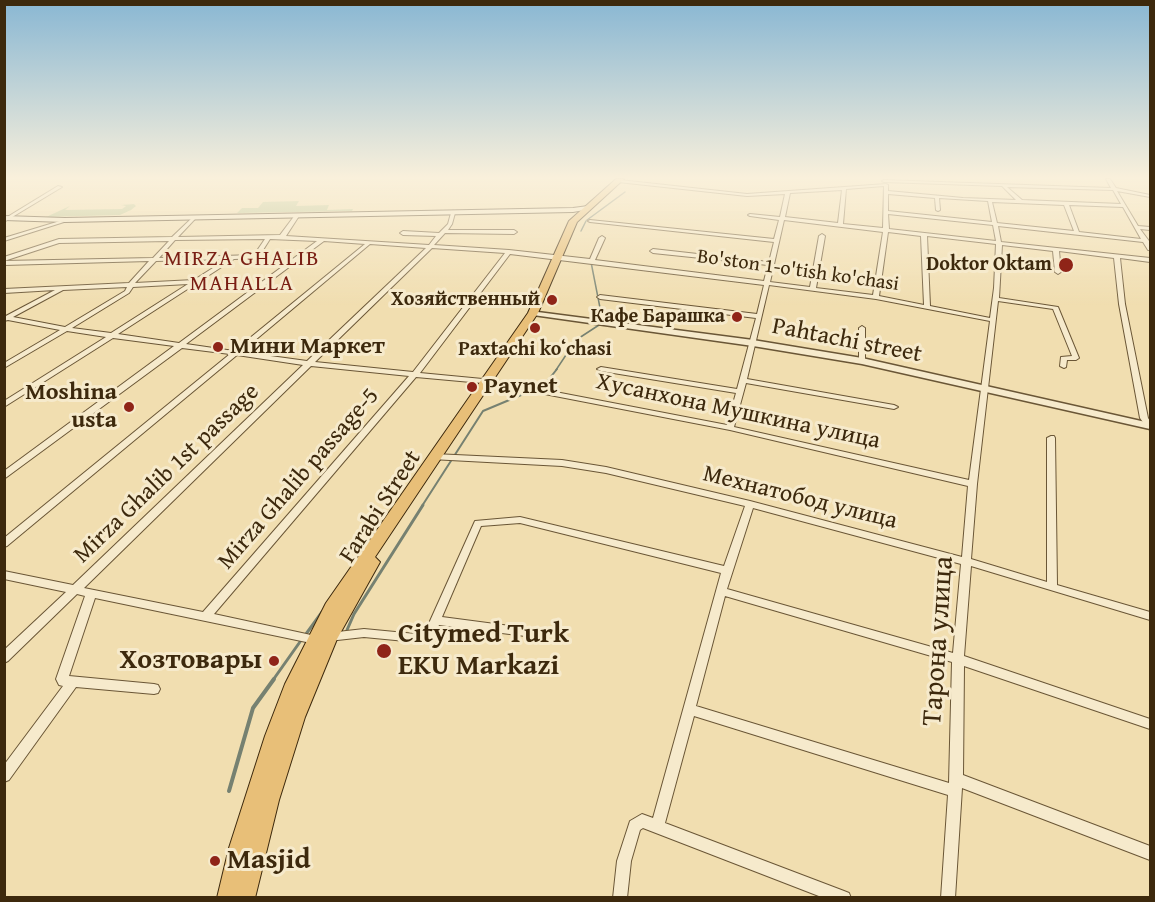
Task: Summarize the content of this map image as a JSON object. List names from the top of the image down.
{
  "streets": {
    "main road": ["Farabi Street"],
    "street": [
      "Bo'ston 1-o'tish ko'chasi",
      "Pahtachi street",
      "Хусанхона Мушкина улица",
      "Mirza Ghalib 1st passage",
      "Mirza Ghalib passage-5",
      "Мехнатобод улица",
      "Тарона улица"
    ]
  },
  "crossings": [
    ["Bo'ston 1-o'tish ko'chasi", "Mirza Ghalib 1st passage"],
    ["Bo'ston 1-o'tish ko'chasi", "Mirza Ghalib passage-5"],
    ["Bo'ston 1-o'tish ko'chasi", "Farabi Street"],
    ["Bo'ston 1-o'tish ko'chasi", "Тарона улица"],
    ["Pahtachi street", "Farabi Street"],
    ["Pahtachi street", "Тарона улица"],
    ["Хусанхона Мушкина улица", "Mirza Ghalib 1st passage"],
    ["Хусанхона Мушкина улица", "Mirza Ghalib passage-5"],
    ["Хусанхона Мушкина улица", "Farabi Street"],
    ["Хусанхона Мушкина улица", "Тарона улица"],
    ["Мехнатобод улица", "Farabi Street"],
    ["Мехнатобод улица", "Тарона улица"]
  ],
  "districts": ["MIRZA GHALIB MAHALLA"],
  "places": [
    "Doktor Oktam",
    "Хозяйственный",
    "Кафе Барашка",
    "Paxtachi koʻchasi",
    "Мини Маркет",
    "Paynet",
    "Moshina usta",
    "Citymed Turk EKU Markazi",
    "Хозтовары",
    "Masjid"
  ]
}
